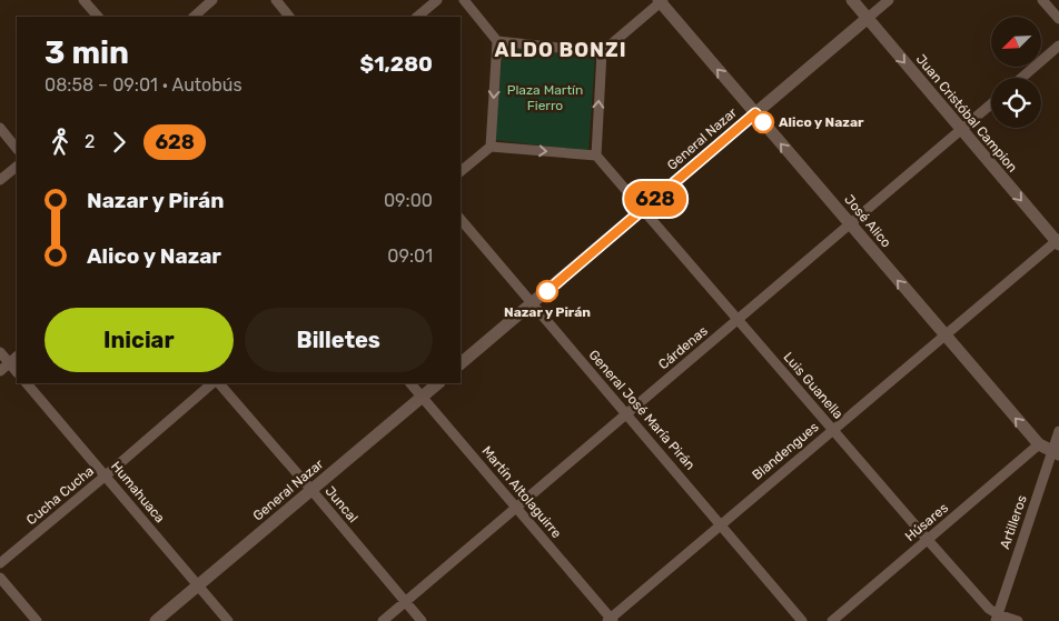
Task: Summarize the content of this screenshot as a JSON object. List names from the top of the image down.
{
  "streets": {
    "street": [
      "Juan Cristóbal Campion",
      "General Nazar",
      "José Alico",
      "Cárdenas",
      "Luis Guanella",
      "General José María Pirán",
      "Blandengues",
      "Humahuaca",
      "Martín Altolaguirre",
      "Cucha Cucha",
      "Juncal",
      "Húsares",
      "Artilleros"
    ]
  },
  "crossings": [
    ["Juan Cristóbal Campion", "General Nazar"],
    ["Juan Cristóbal Campion", "Cárdenas"],
    ["Juan Cristóbal Campion", "Blandengues"],
    ["General Nazar", "José Alico"],
    ["General Nazar", "Luis Guanella"],
    ["General Nazar", "General José María Pirán"],
    ["General Nazar", "Humahuaca"],
    ["General Nazar", "Martín Altolaguirre"],
    ["General Nazar", "Juncal"],
    ["José Alico", "Cárdenas"],
    ["José Alico", "Blandengues"],
    ["José Alico", "Húsares"],
    ["José Alico", "Artilleros"],
    ["Cárdenas", "Luis Guanella"],
    ["Cárdenas", "General José María Pirán"],
    ["Cárdenas", "Martín Altolaguirre"],
    ["Cárdenas", "Juncal"],
    ["Luis Guanella", "Blandengues"],
    ["Luis Guanella", "Húsares"],
    ["Luis Guanella", "Artilleros"],
    ["General José María Pirán", "Blandengues"],
    ["Blandengues", "Martín Altolaguirre"],
    ["Humahuaca", "Cucha Cucha"]
  ],
  "one_way": ["Juan Cristóbal Campion", "José Alico"],
  "districts": ["ALDO BONZI"],
  "parks": ["Plaza Martín Fierro"],
  "places": ["Alico y Nazar", "Nazar y Pirán"],
  "lines": ["bus line 628"],
  "north": "bottom left",
  "page": {
    "on_map": "628",
    "heading": ["3 min", "08:58 – 09:01 · Autobús", "$1,280"],
    "legs": ["2", "628"],
    "list": [
      {
        "name": "Nazar y Pirán",
        "value": "09:00"
      },
      {
        "name": "Alico y Nazar",
        "value": "09:01"
      }
    ],
    "buttons": ["Iniciar", "Billetes"]
  }
}
